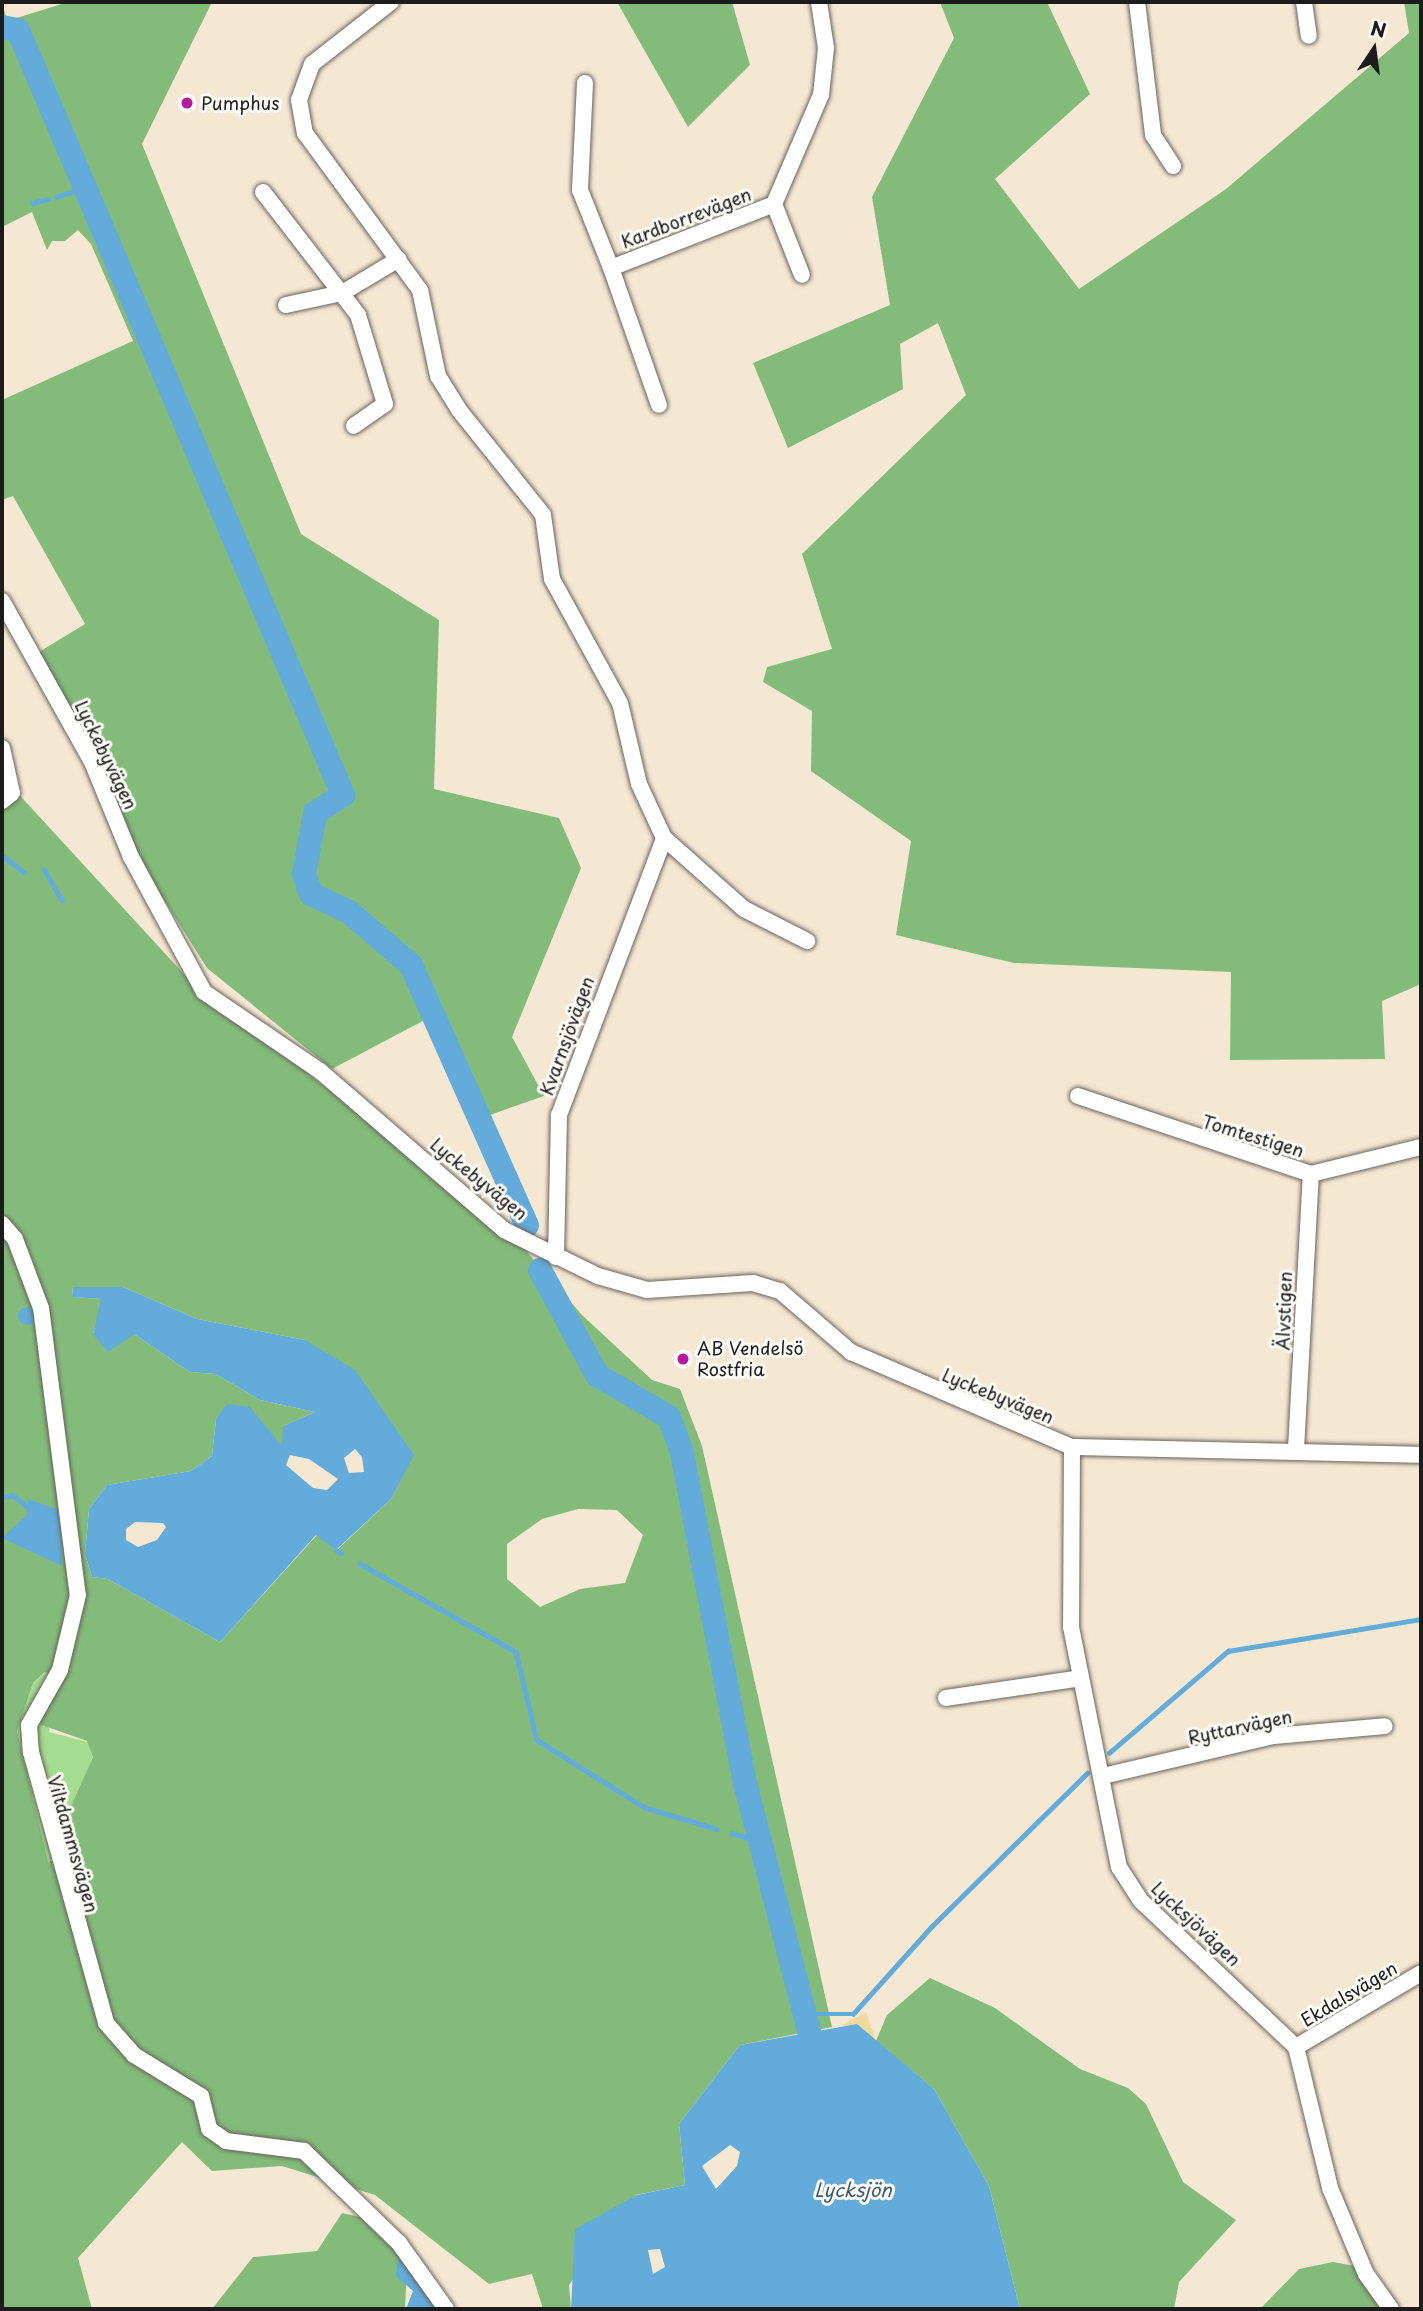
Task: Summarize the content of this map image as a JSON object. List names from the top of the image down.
{
  "streets": {
    "street": [
      "Kardborrevägen",
      "Lyckebyvägen",
      "Kvarnsjövägen",
      "Tomtestigen",
      "Älvstigen",
      "Ryttarvägen",
      "Viltdammsvägen",
      "Lycksjövägen",
      "Ekdalsvägen"
    ]
  },
  "crossings": [
    ["Lyckebyvägen", "Kvarnsjövägen"],
    ["Lyckebyvägen", "Älvstigen"],
    ["Lyckebyvägen", "Lycksjövägen"],
    ["Tomtestigen", "Älvstigen"],
    ["Ryttarvägen", "Lycksjövägen"],
    ["Lycksjövägen", "Ekdalsvägen"]
  ],
  "water": ["Lycksjön"],
  "places": ["Pumphus", "AB Vendelsö Rostfria"],
  "north": "top"
}
